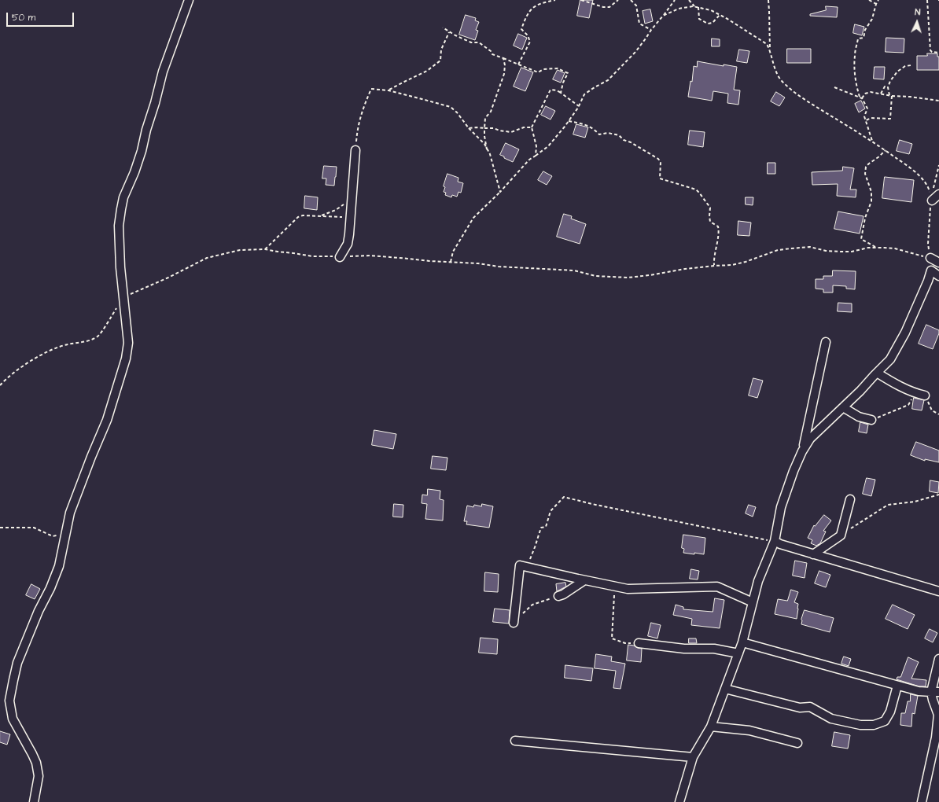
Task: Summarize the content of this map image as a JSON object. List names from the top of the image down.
{
  "scale_bar": "50 m",
  "north": "top"
}
